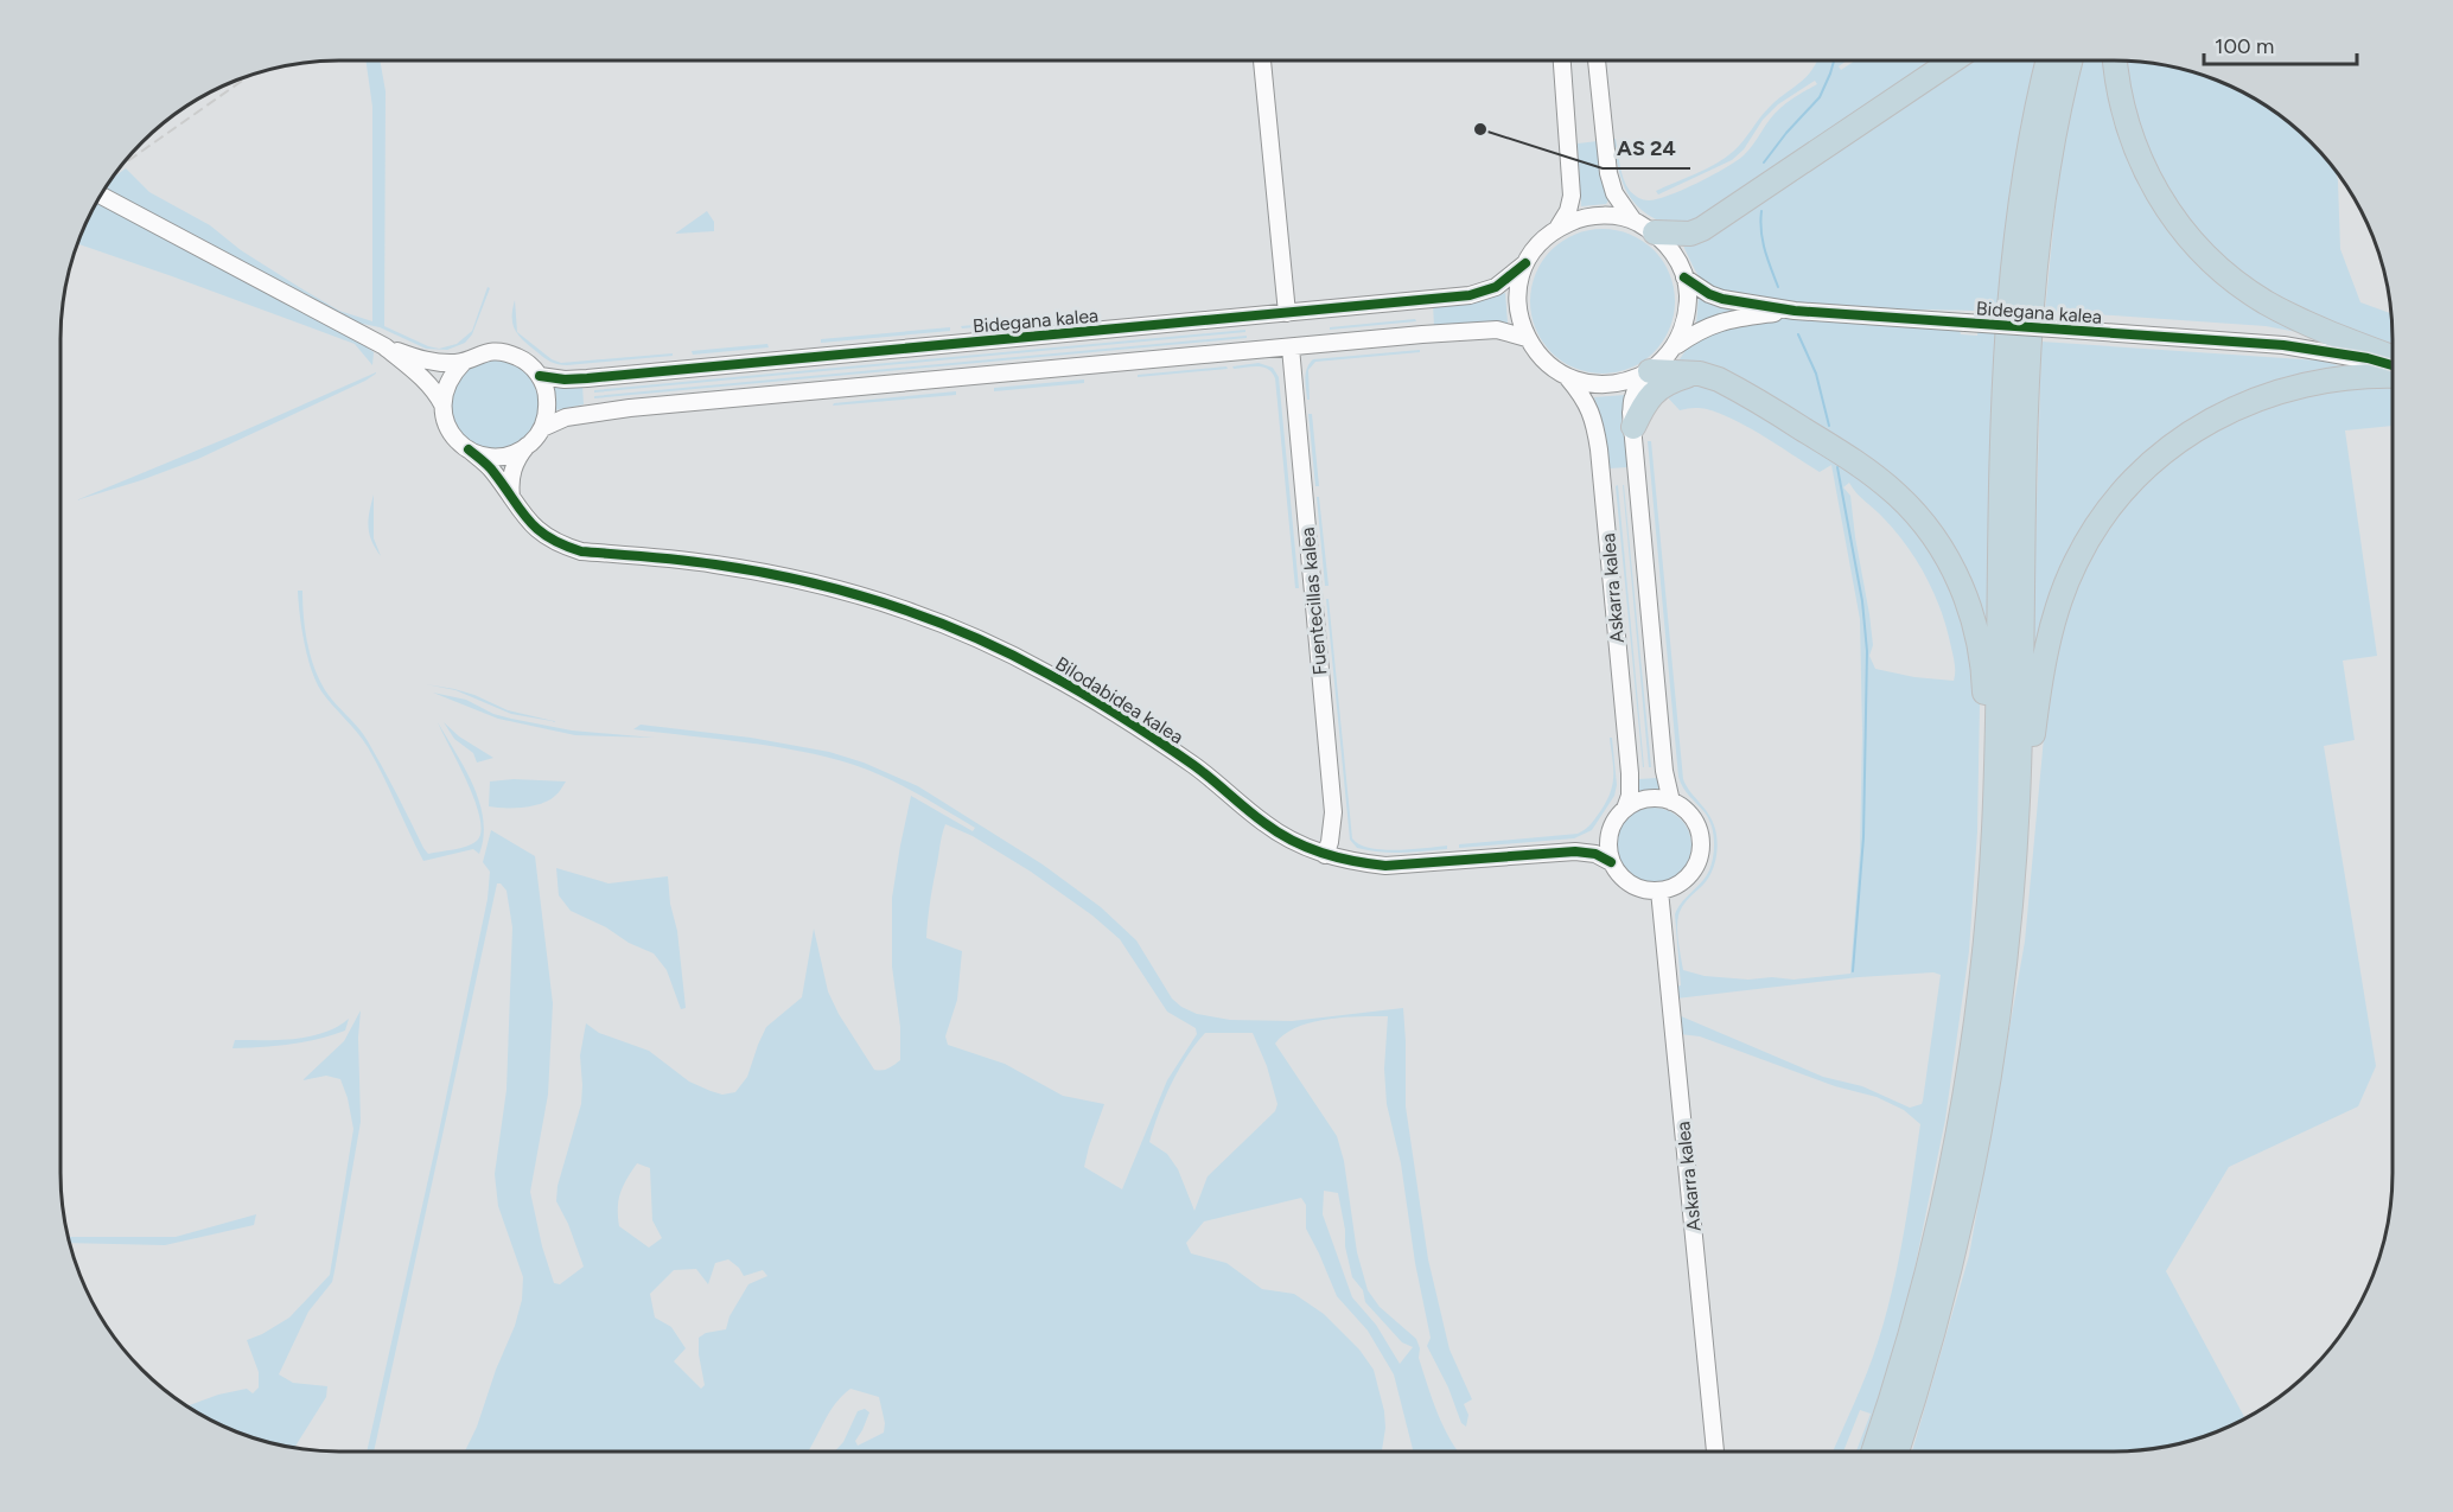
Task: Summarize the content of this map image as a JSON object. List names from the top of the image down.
{
  "streets": {
    "street": [
      "Bidegana kalea",
      "Askarra kalea",
      "Fuentecillas kalea",
      "Bilodabidea kalea"
    ]
  },
  "crossings": [
    ["Bidegana kalea", "Askarra kalea"],
    ["Bidegana kalea", "Bilodabidea kalea"],
    ["Askarra kalea", "Bilodabidea kalea"],
    ["Fuentecillas kalea", "Bilodabidea kalea"]
  ],
  "places": ["AS 24"],
  "scale_bar": "100 m"
}
